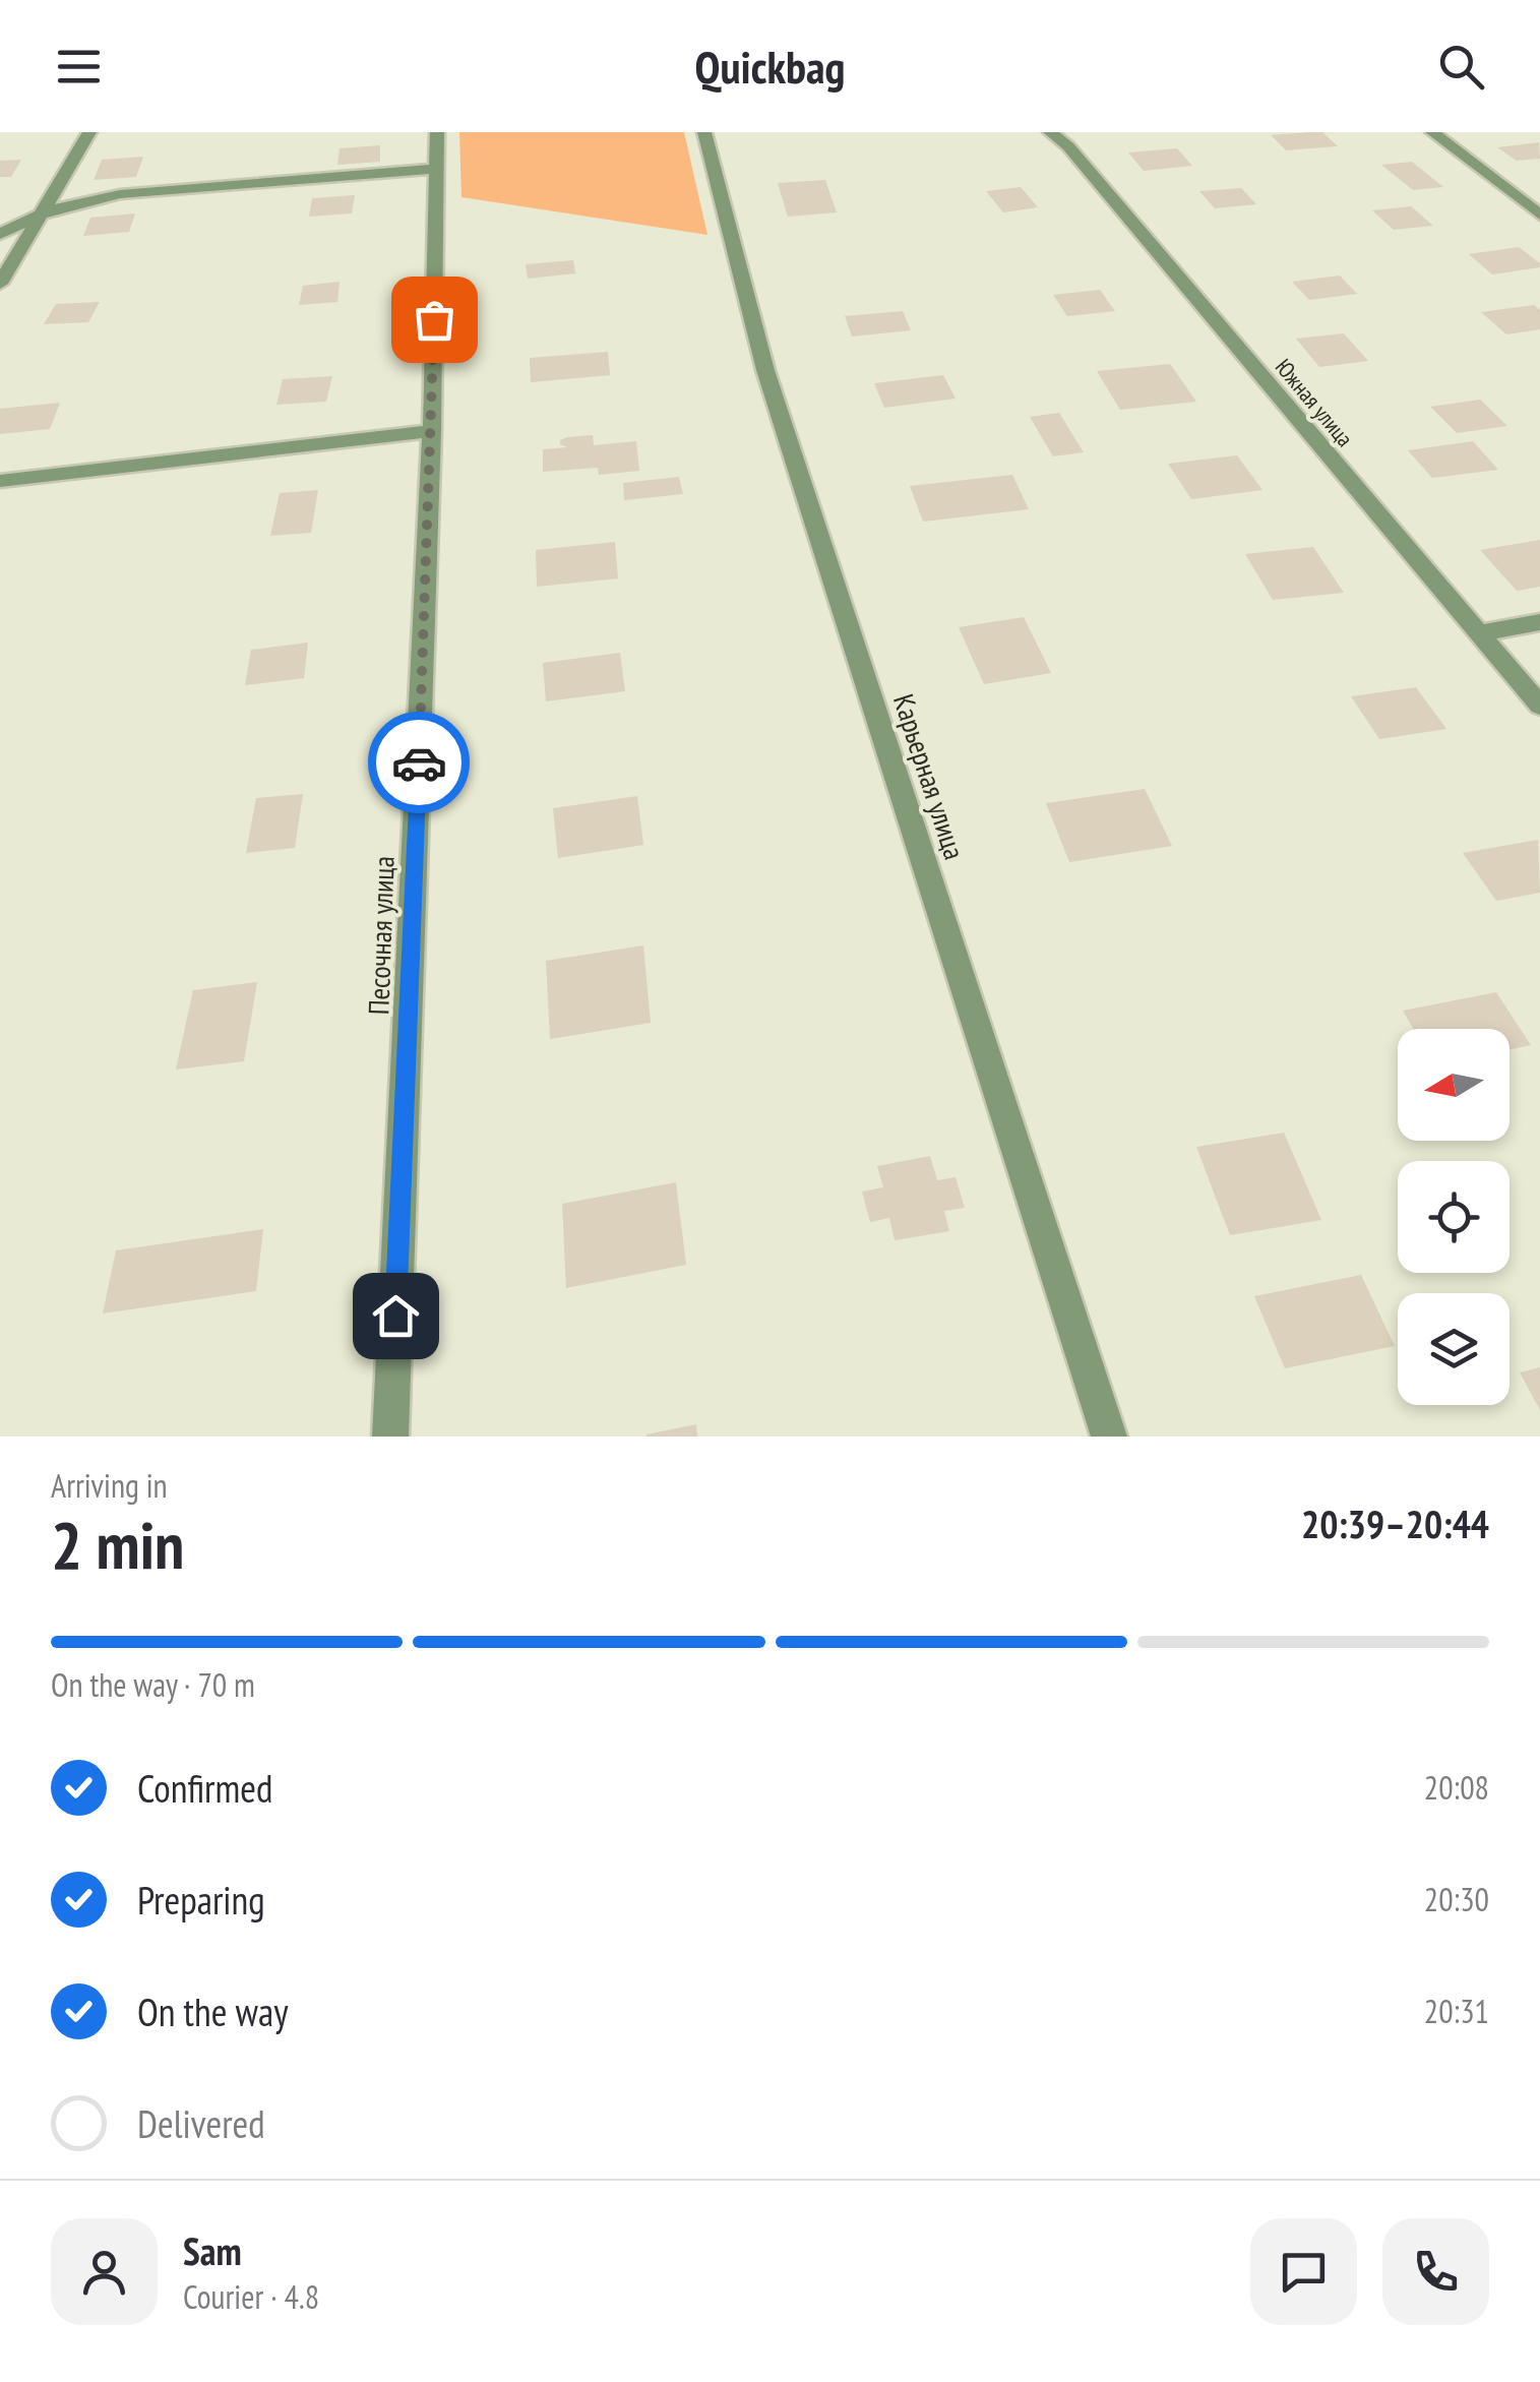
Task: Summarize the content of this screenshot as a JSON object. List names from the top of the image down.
{
  "streets": {
    "street": ["Южная улица", "Карьерная улица", "Песочная улица"]
  },
  "north": "left",
  "page": {
    "header": "Quickbag",
    "heading": ["2 min", "Arriving in", "20:39–20:44"],
    "panel": ["Sam", "Courier · 4.8"],
    "bar": "On the way · 70 m",
    "list": [
      ["Confirmed", "20:08"],
      ["Preparing", "20:30"],
      ["On the way", "20:31"],
      "Delivered"
    ]
  }
}
